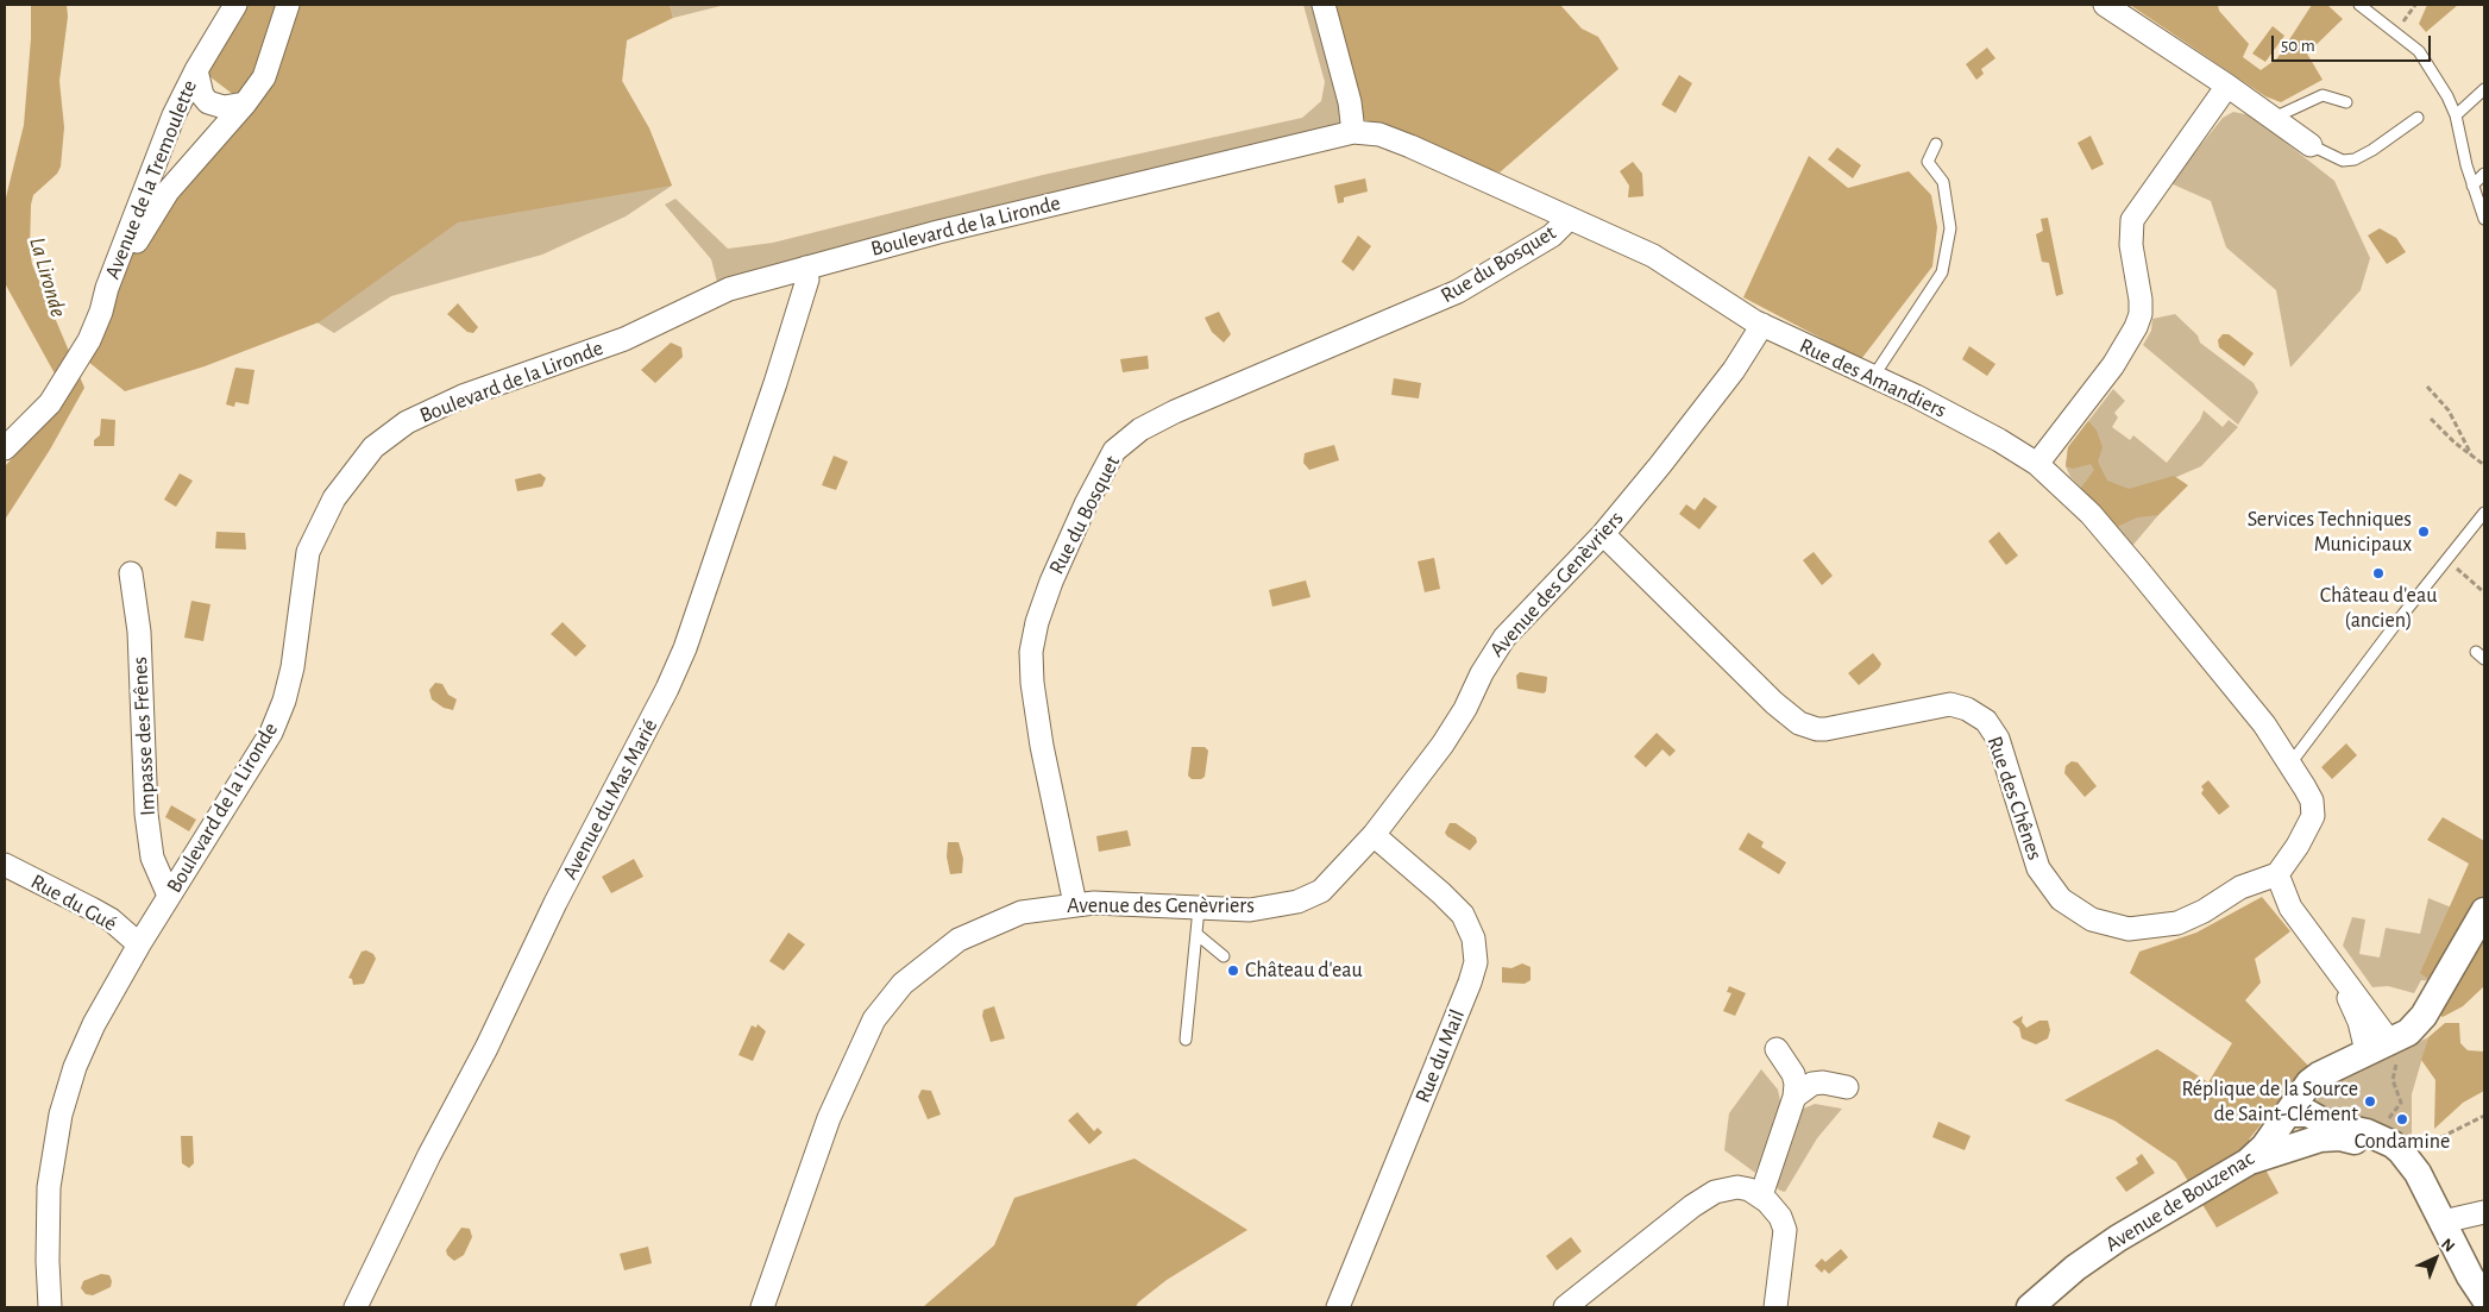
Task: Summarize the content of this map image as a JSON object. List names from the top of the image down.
{
  "streets": {
    "street": [
      "Avenue de la Tremoulette",
      "Boulevard de la Lironde",
      "Rue du Bosquet",
      "Rue des Amandiers",
      "Avenue des Genèvriers",
      "Impasse des Frênes",
      "Rue des Chênes",
      "Avenue du Mas Marié",
      "Rue du Gué",
      "Rue du Mail",
      "Avenue de Bouzenac"
    ]
  },
  "crossings": [
    ["Boulevard de la Lironde", "Rue des Amandiers"],
    ["Boulevard de la Lironde", "Impasse des Frênes"],
    ["Boulevard de la Lironde", "Avenue du Mas Marié"],
    ["Boulevard de la Lironde", "Rue du Gué"],
    ["Rue du Bosquet", "Rue des Amandiers"],
    ["Rue du Bosquet", "Avenue des Genèvriers"],
    ["Rue des Amandiers", "Avenue des Genèvriers"],
    ["Rue des Amandiers", "Rue des Chênes"],
    ["Avenue des Genèvriers", "Rue des Chênes"],
    ["Avenue des Genèvriers", "Rue du Mail"]
  ],
  "water": ["La Lironde"],
  "places": [
    "Services Techniques Municipaux",
    "Château d'eau (ancien)",
    "Château d'eau",
    "Réplique de la Source de Saint-Clément",
    "Condamine"
  ],
  "scale_bar": "50 m",
  "north": "top right"
}
